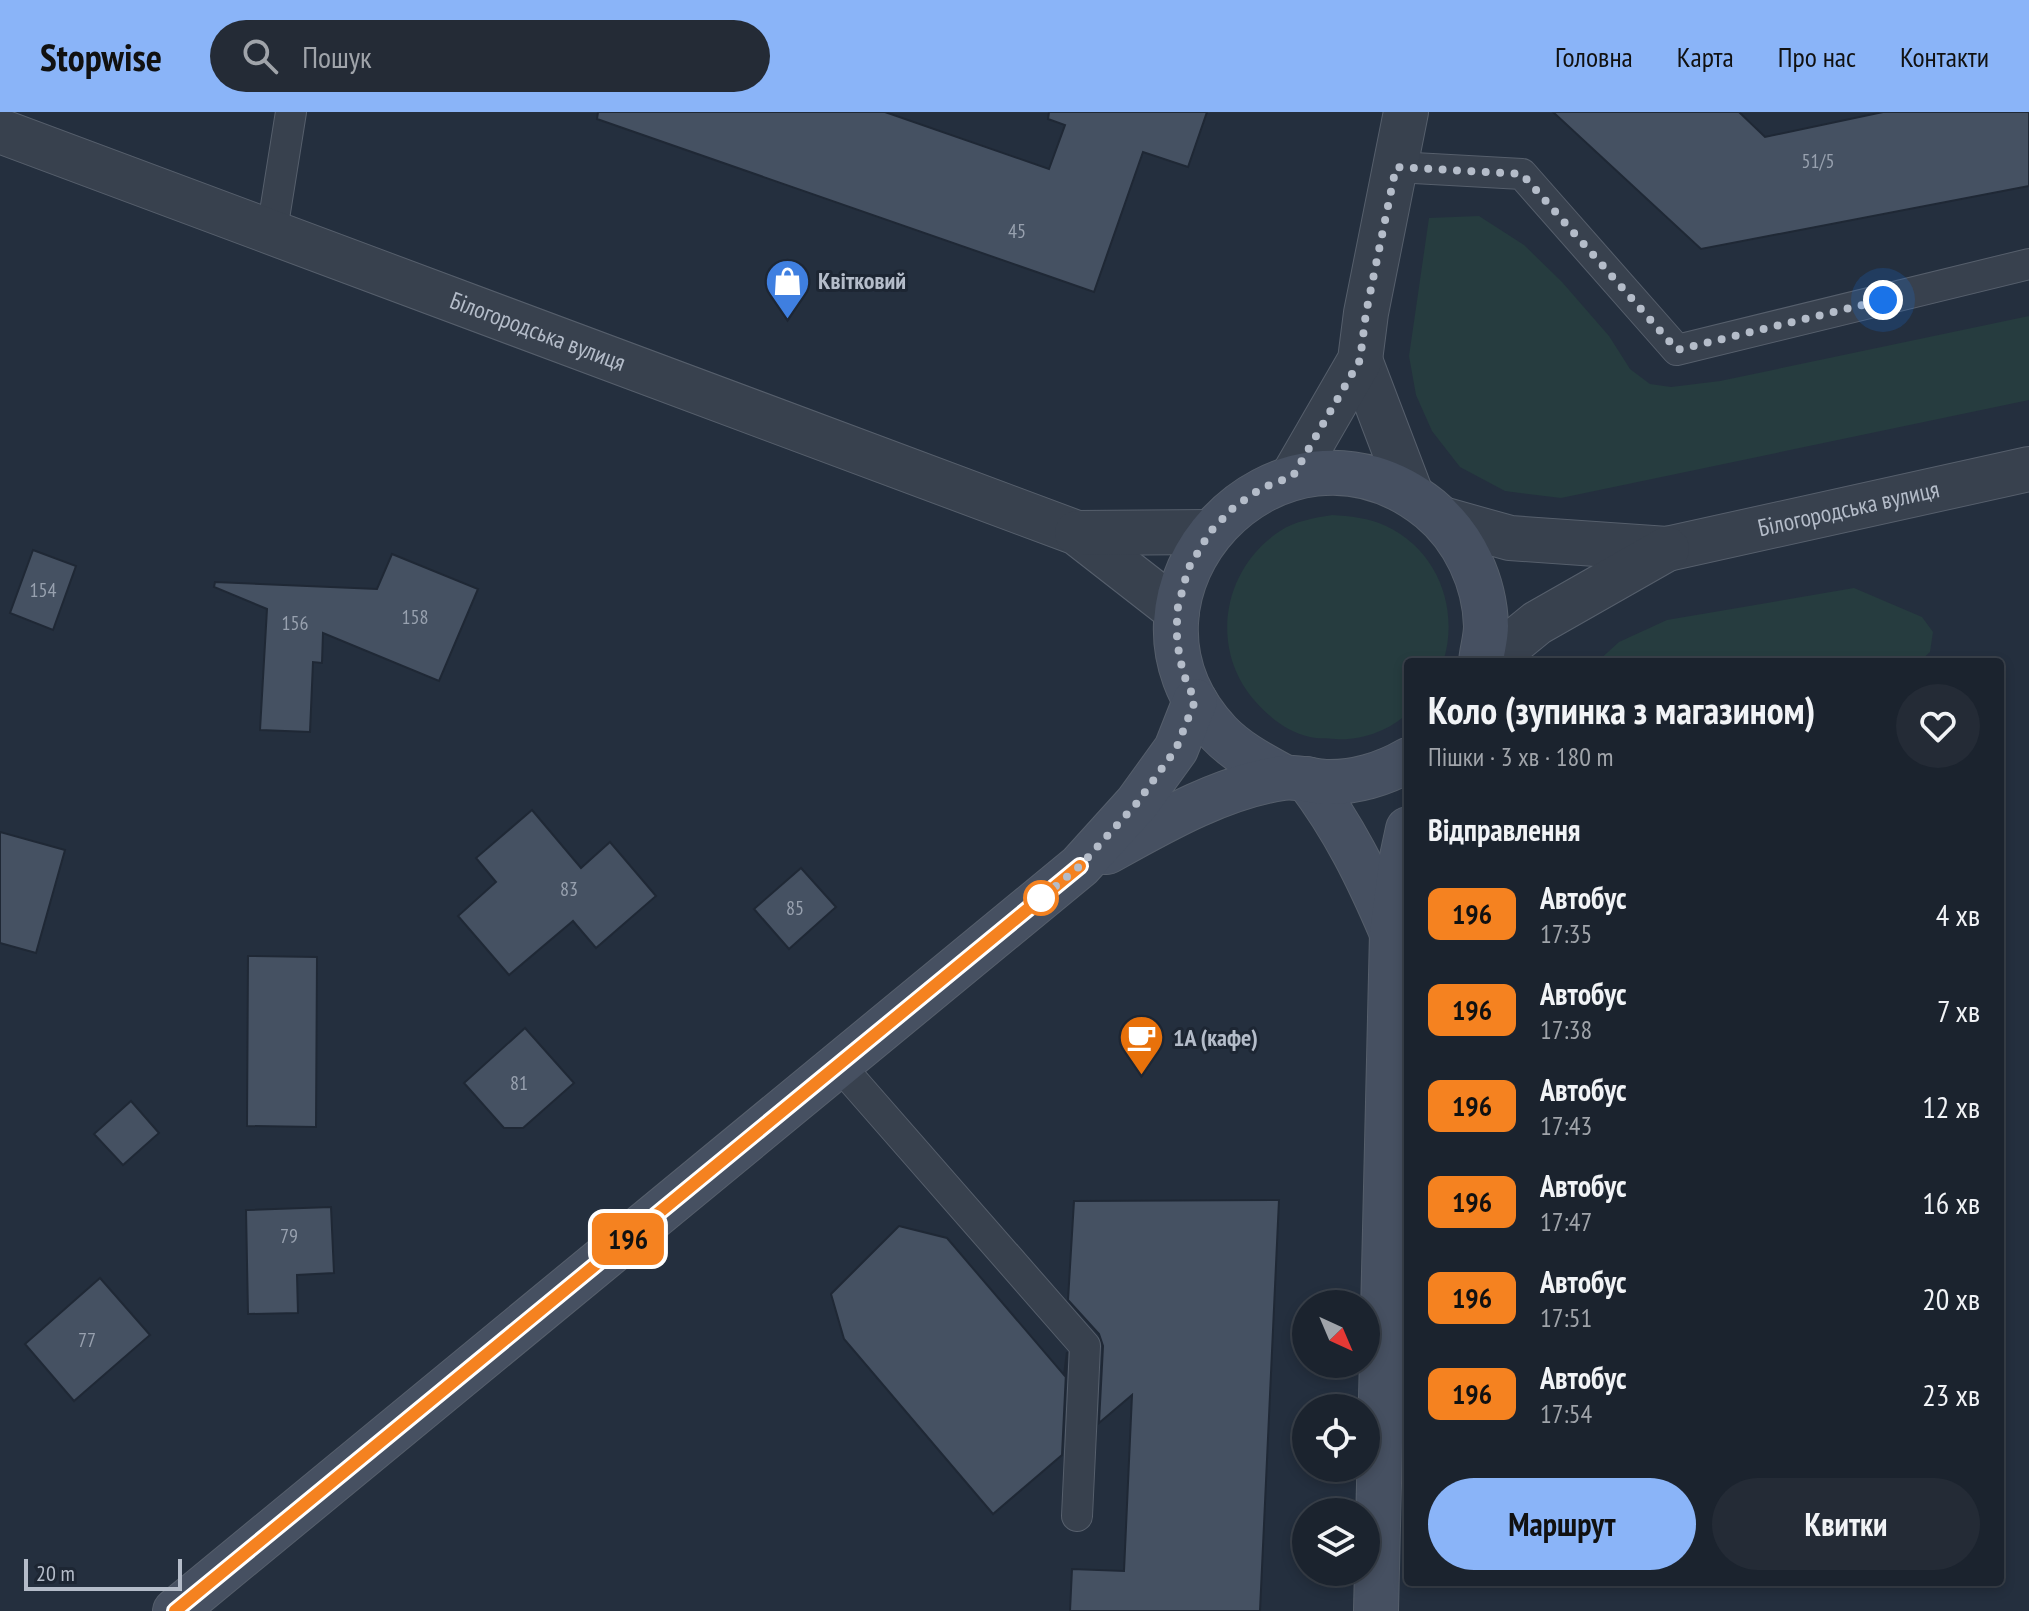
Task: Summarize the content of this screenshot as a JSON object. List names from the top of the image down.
{
  "streets": {
    "street": ["Білогородська вулиця"]
  },
  "places": {
    "shop": ["Квітковий"],
    "cafe": ["1А (кафе)"]
  },
  "lines": ["bus line 196"],
  "house_numbers": [
    "51/5",
    "45",
    "154",
    "158",
    "156",
    "83",
    "85",
    "81",
    "79",
    "77"
  ],
  "scale_bar": "20 m",
  "north": "bottom right",
  "page": {
    "header": "Stopwise",
    "search": "Пошук",
    "nav": [
      "Головна",
      "Карта",
      "Про нас",
      "Контакти"
    ],
    "on_map": "196",
    "heading": [
      ["Коло (зупинка з магазином)", "Пішки · 3 хв · 180 m"],
      "Відправлення"
    ],
    "list": [
      {
        "mark": "196",
        "name": "Автобус",
        "note": "17:35",
        "value": "4 хв"
      },
      {
        "mark": "196",
        "name": "Автобус",
        "note": "17:38",
        "value": "7 хв"
      },
      {
        "mark": "196",
        "name": "Автобус",
        "note": "17:43",
        "value": "12 хв"
      },
      {
        "mark": "196",
        "name": "Автобус",
        "note": "17:47",
        "value": "16 хв"
      },
      {
        "mark": "196",
        "name": "Автобус",
        "note": "17:51",
        "value": "20 хв"
      },
      {
        "mark": "196",
        "name": "Автобус",
        "note": "17:54",
        "value": "23 хв"
      }
    ],
    "buttons": ["Маршрут", "Квитки"],
    "scale": "20 m"
  }
}
